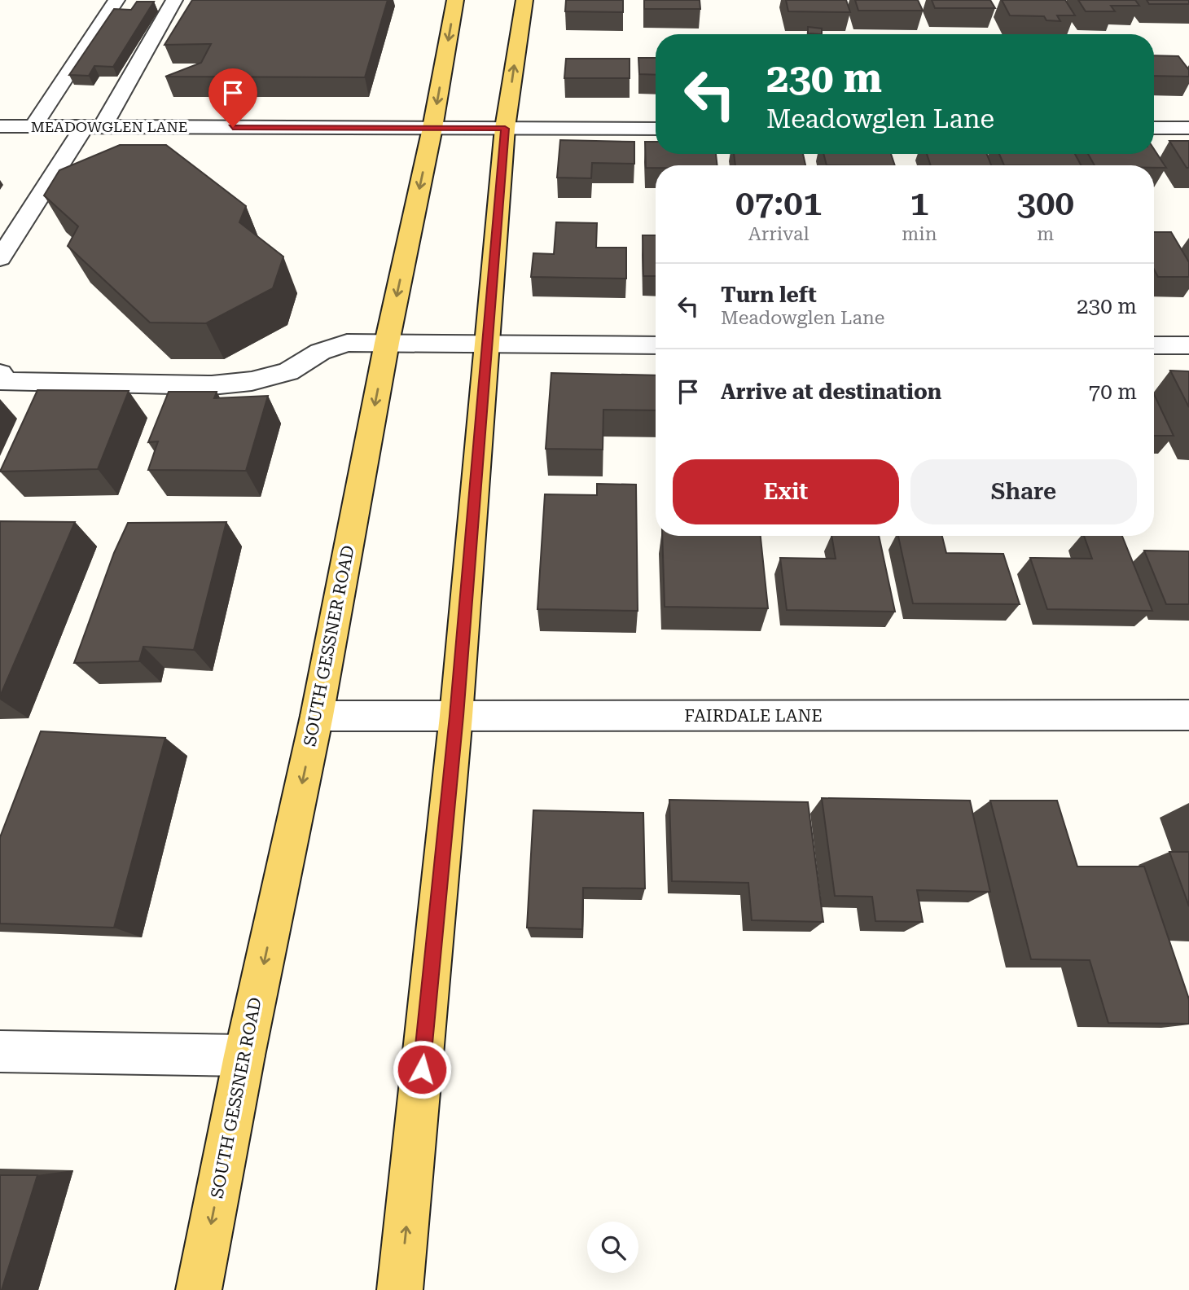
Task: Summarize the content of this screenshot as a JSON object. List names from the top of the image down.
{
  "streets": {
    "main road": ["SOUTH GESSNER ROAD"],
    "street": ["MEADOWGLEN LANE", "FAIRDALE LANE"]
  },
  "crossings": [
    ["MEADOWGLEN LANE", "SOUTH GESSNER ROAD"],
    ["SOUTH GESSNER ROAD", "FAIRDALE LANE"]
  ],
  "page": {
    "turn": ["230 m", "Meadowglen Lane"],
    "eta": [
      "07:01",
      "Arrival",
      "1",
      "min",
      "300",
      "m"
    ],
    "list": [
      {
        "name": "Turn left",
        "note": "Meadowglen Lane",
        "value": "230 m"
      },
      {
        "name": "Arrive at destination",
        "value": "70 m"
      }
    ],
    "buttons": ["Exit", "Share"]
  }
}
